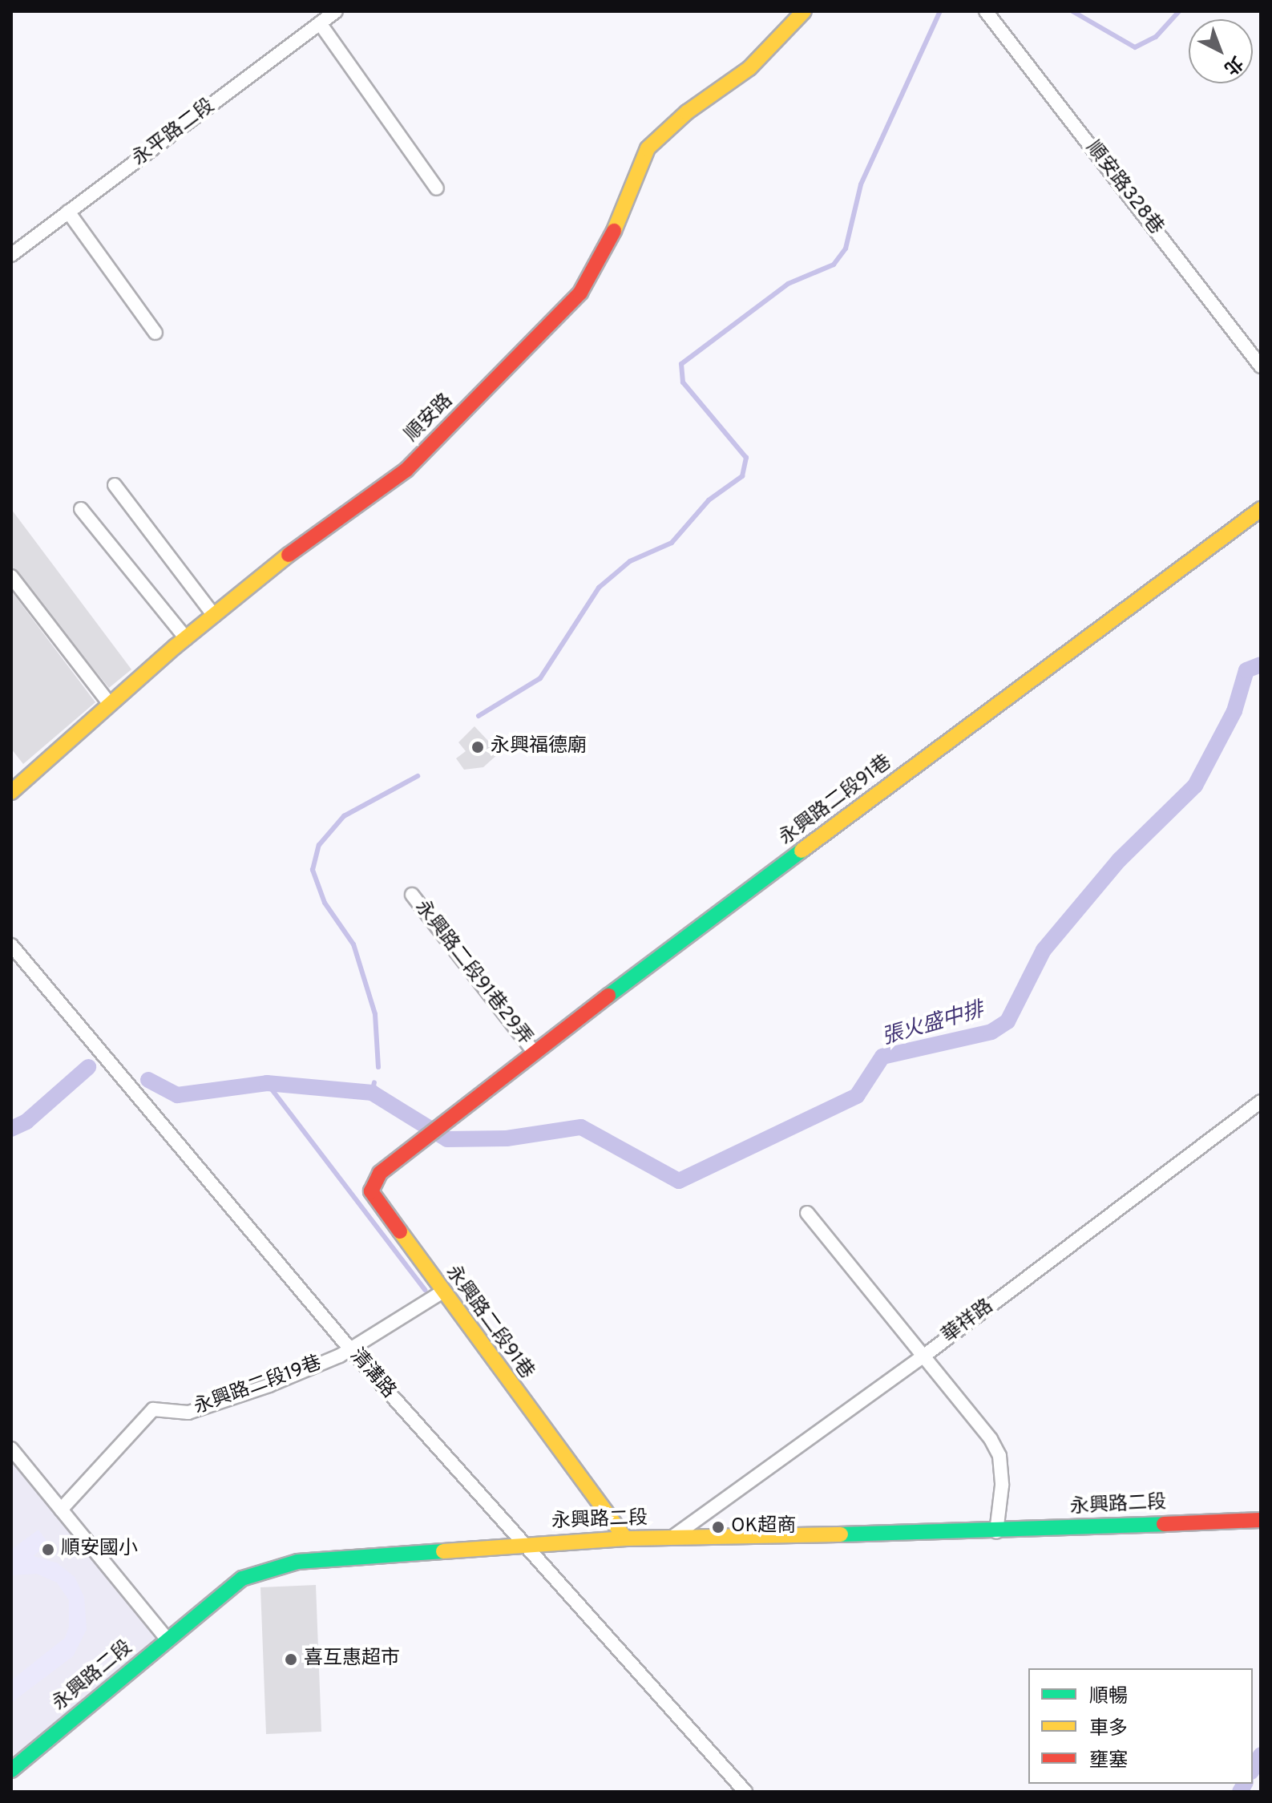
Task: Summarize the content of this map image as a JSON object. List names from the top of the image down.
{
  "streets": {
    "street": [
      "永平路二段",
      "順安路328巷",
      "順安路",
      "永興路二段91巷",
      "永興路二段91巷29弄",
      "華祥路",
      "清溝路",
      "永興路二段19巷",
      "永興路二段"
    ]
  },
  "crossings": [
    ["永興路二段91巷", "永興路二段91巷29弄"],
    ["永興路二段91巷", "永興路二段19巷"],
    ["永興路二段91巷", "永興路二段"],
    ["華祥路", "永興路二段"],
    ["清溝路", "永興路二段19巷"],
    ["清溝路", "永興路二段"]
  ],
  "water": ["張火盛中排"],
  "places": [
    "永興福德廟",
    "OK超商",
    "順安國小",
    "喜互惠超市"
  ],
  "legend": ["順暢", "車多", "壅塞"],
  "north": "bottom right"
}
